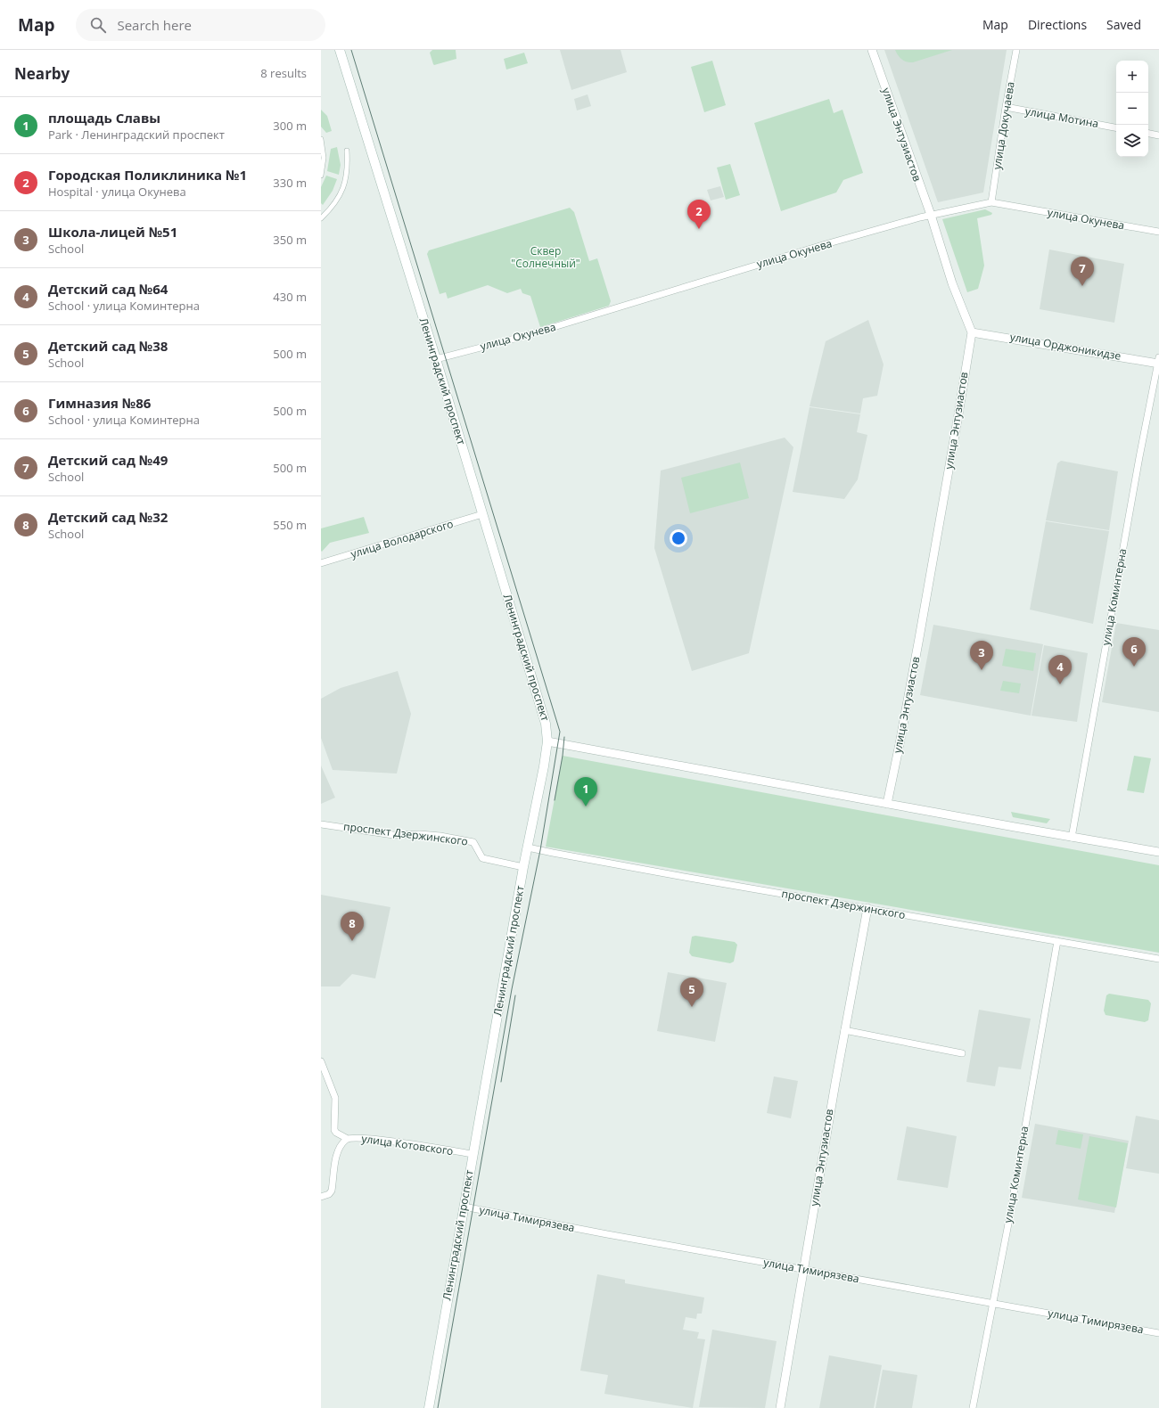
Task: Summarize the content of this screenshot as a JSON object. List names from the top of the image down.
{
  "streets": {
    "main road": ["Ленинградский проспект"],
    "street": [
      "улица Мотина",
      "улица Докучаева",
      "улица Энтузиастов",
      "улица Окунева",
      "улица Орджоникидзе",
      "улица Володарского",
      "улица Коминтерна",
      "проспект Дзержинского",
      "улица Котовского",
      "улица Тимирязева"
    ]
  },
  "crossings": [
    ["улица Мотина", "улица Докучаева"],
    ["улица Докучаева", "улица Окунева"],
    ["улица Энтузиастов", "улица Окунева"],
    ["улица Энтузиастов", "улица Орджоникидзе"],
    ["улица Энтузиастов", "проспект Дзержинского"],
    ["улица Энтузиастов", "улица Тимирязева"],
    ["улица Окунева", "Ленинградский проспект"],
    ["улица Орджоникидзе", "улица Коминтерна"],
    ["Ленинградский проспект", "улица Володарского"],
    ["Ленинградский проспект", "проспект Дзержинского"],
    ["Ленинградский проспект", "улица Котовского"],
    ["Ленинградский проспект", "улица Тимирязева"],
    ["улица Коминтерна", "проспект Дзержинского"],
    ["улица Коминтерна", "улица Тимирязева"]
  ],
  "parks": ["Сквер \"Солнечный\""],
  "page": {
    "header": "Map",
    "search": "Search here",
    "nav": ["Map", "Directions", "Saved"],
    "heading": ["Nearby", "8 results"],
    "map_buttons": ["+", "−"],
    "list": [
      {
        "mark": "1",
        "name": "площадь Славы",
        "note": "Park · Ленинградский проспект",
        "value": "300 m"
      },
      {
        "mark": "2",
        "name": "Городская Поликлиника №1",
        "note": "Hospital · улица Окунева",
        "value": "330 m"
      },
      {
        "mark": "3",
        "name": "Школа-лицей №51",
        "note": "School",
        "value": "350 m"
      },
      {
        "mark": "4",
        "name": "Детский сад №64",
        "note": "School · улица Коминтерна",
        "value": "430 m"
      },
      {
        "mark": "5",
        "name": "Детский сад №38",
        "note": "School",
        "value": "500 m"
      },
      {
        "mark": "6",
        "name": "Гимназия №86",
        "note": "School · улица Коминтерна",
        "value": "500 m"
      },
      {
        "mark": "7",
        "name": "Детский сад №49",
        "note": "School",
        "value": "500 m"
      },
      {
        "mark": "8",
        "name": "Детский сад №32",
        "note": "School",
        "value": "550 m"
      }
    ],
    "pins": [
      "2",
      "7",
      "6",
      "3",
      "4",
      "1",
      "8",
      "5"
    ]
  }
}
